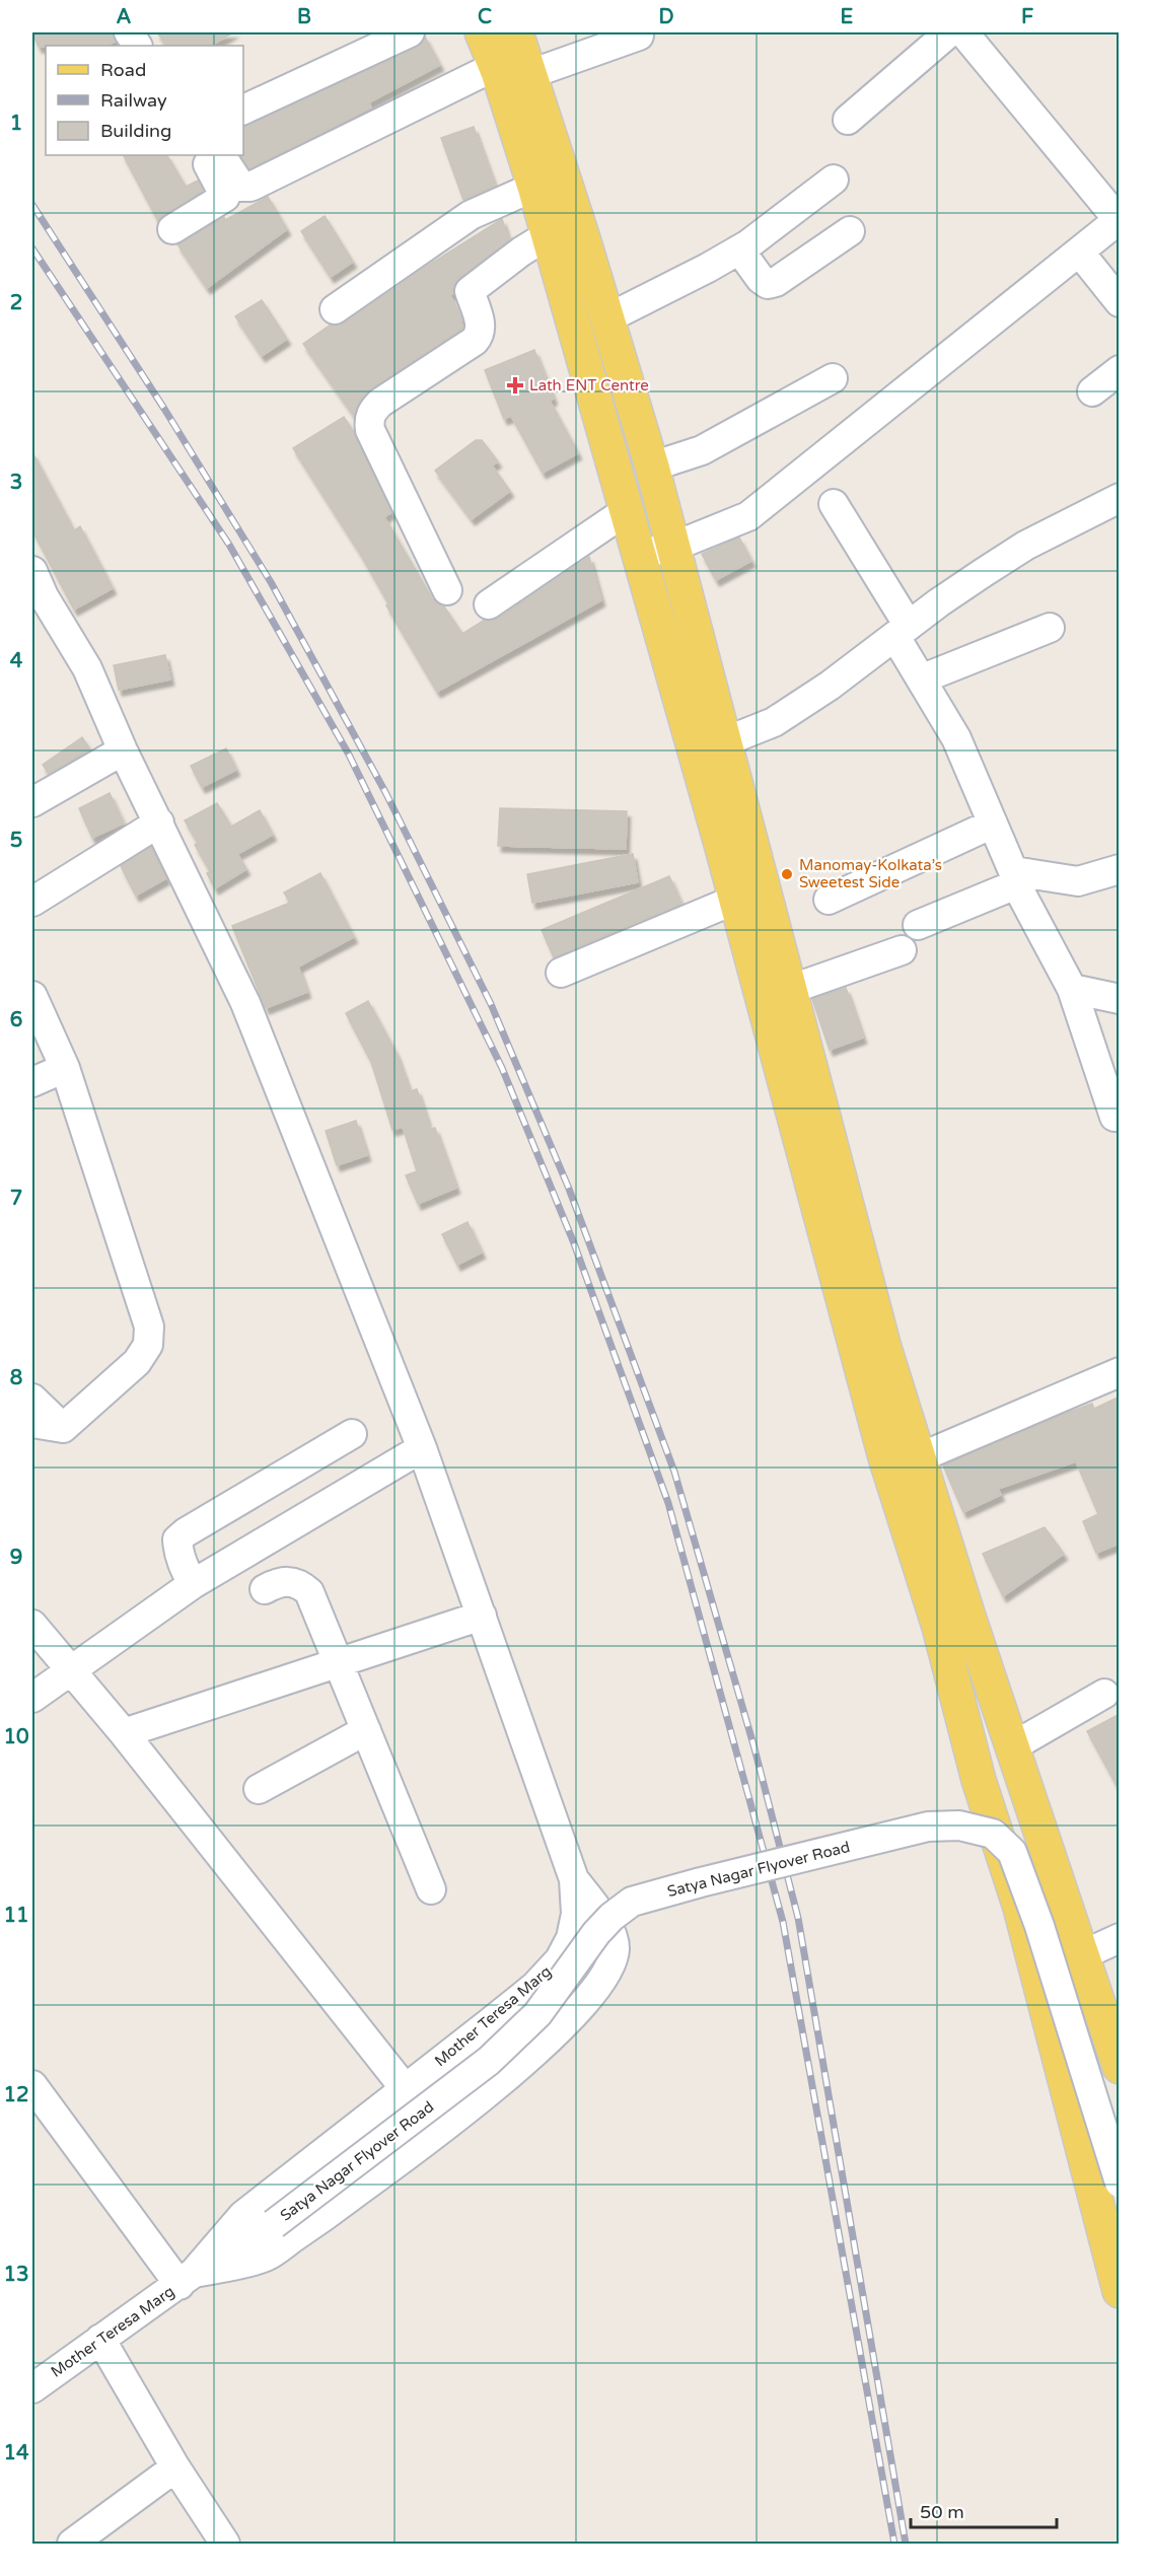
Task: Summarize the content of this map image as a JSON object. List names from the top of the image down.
{
  "streets": {
    "street": ["Satya Nagar Flyover Road", "Mother Teresa Marg"]
  },
  "crossings": [
    ["Satya Nagar Flyover Road", "Mother Teresa Marg"]
  ],
  "places": {
    "health": ["Lath ENT Centre"],
    "other": ["Manomay-Kolkata’s Sweetest Side"]
  },
  "legend": ["Road", "Railway", "Building"],
  "scale_bar": "50 m",
  "grid": {
    "columns": [
      "A",
      "B",
      "C",
      "D",
      "E",
      "F"
    ],
    "rows": [
      "1",
      "2",
      "3",
      "4",
      "5",
      "6",
      "7",
      "8",
      "9",
      "10",
      "11",
      "12",
      "13",
      "14"
    ]
  }
}
